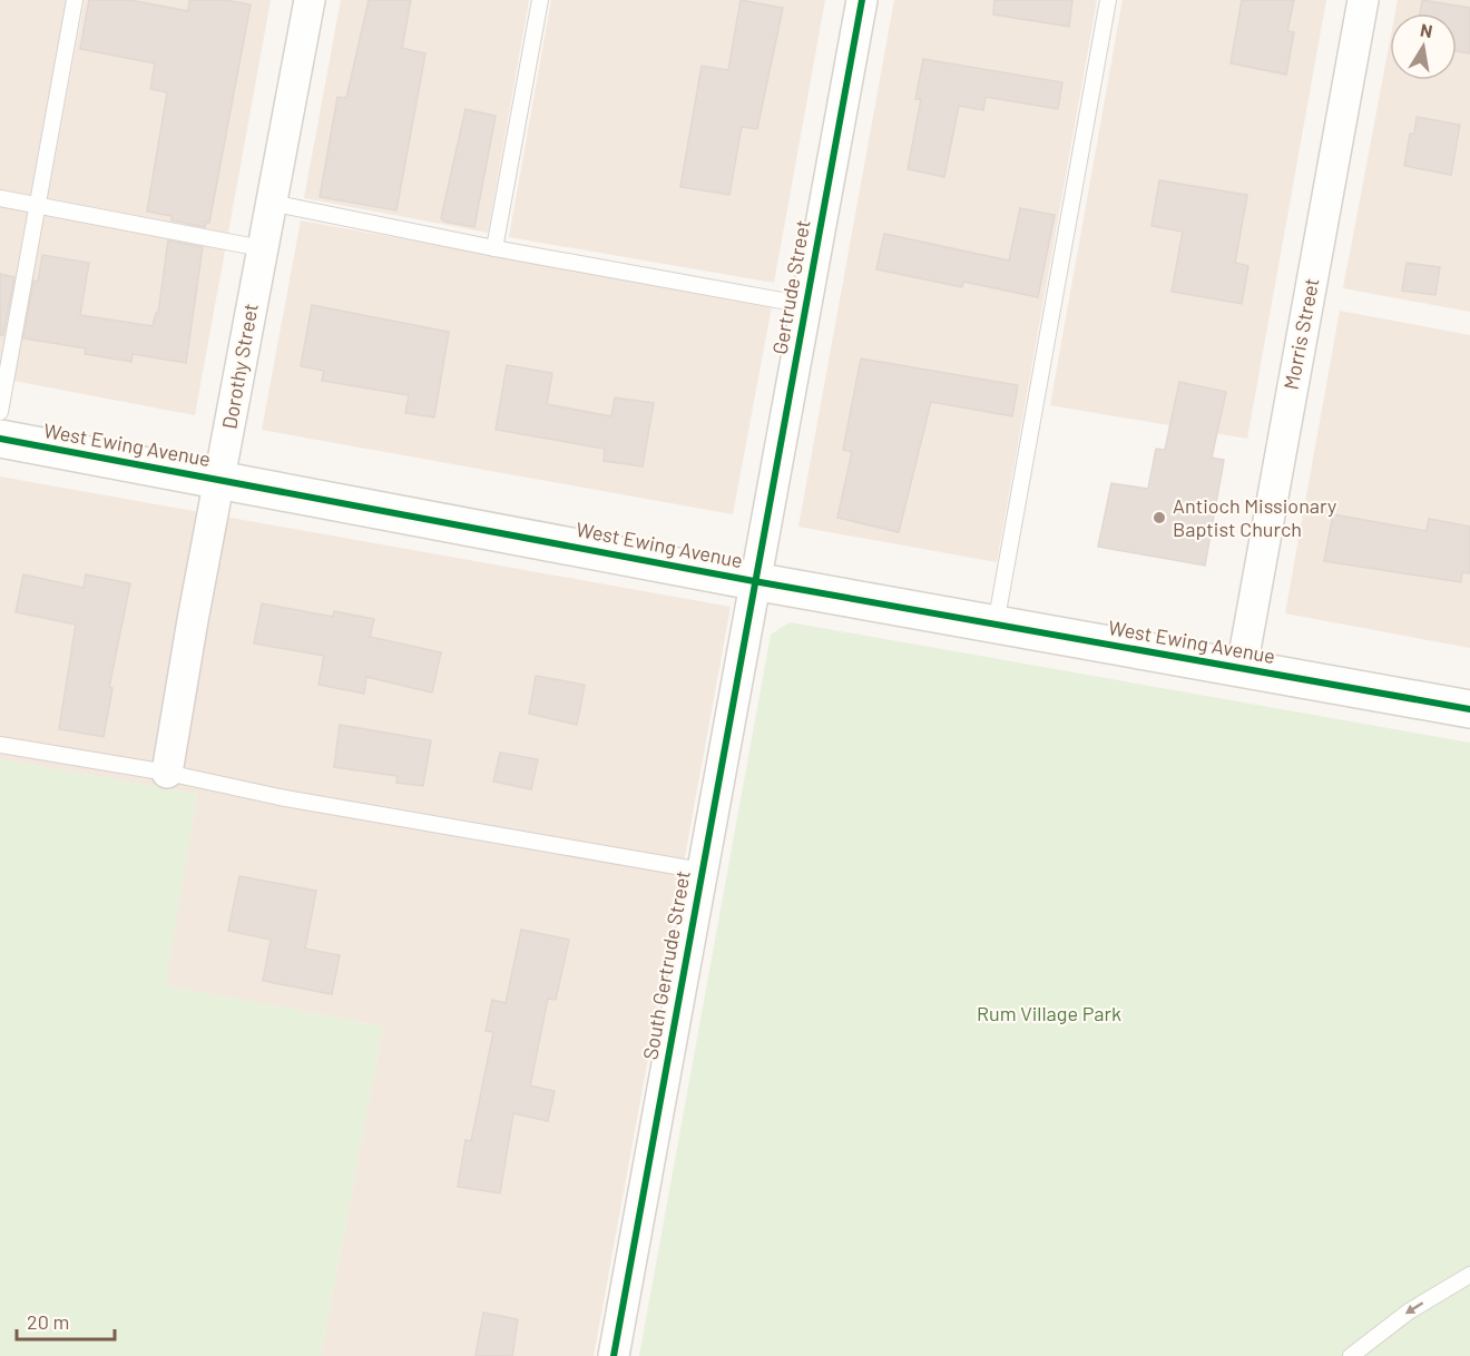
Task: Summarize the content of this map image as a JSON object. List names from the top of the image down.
{
  "streets": {
    "street": [
      "Gertrude Street",
      "Morris Street",
      "Dorothy Street",
      "West Ewing Avenue",
      "South Gertrude Street"
    ]
  },
  "crossings": [
    ["Gertrude Street", "West Ewing Avenue"],
    ["Gertrude Street", "South Gertrude Street"],
    ["Morris Street", "West Ewing Avenue"],
    ["Dorothy Street", "West Ewing Avenue"],
    ["West Ewing Avenue", "South Gertrude Street"]
  ],
  "parks": ["Rum Village Park"],
  "places": ["Antioch Missionary Baptist Church"],
  "scale_bar": "20 m",
  "north": "top"
}
